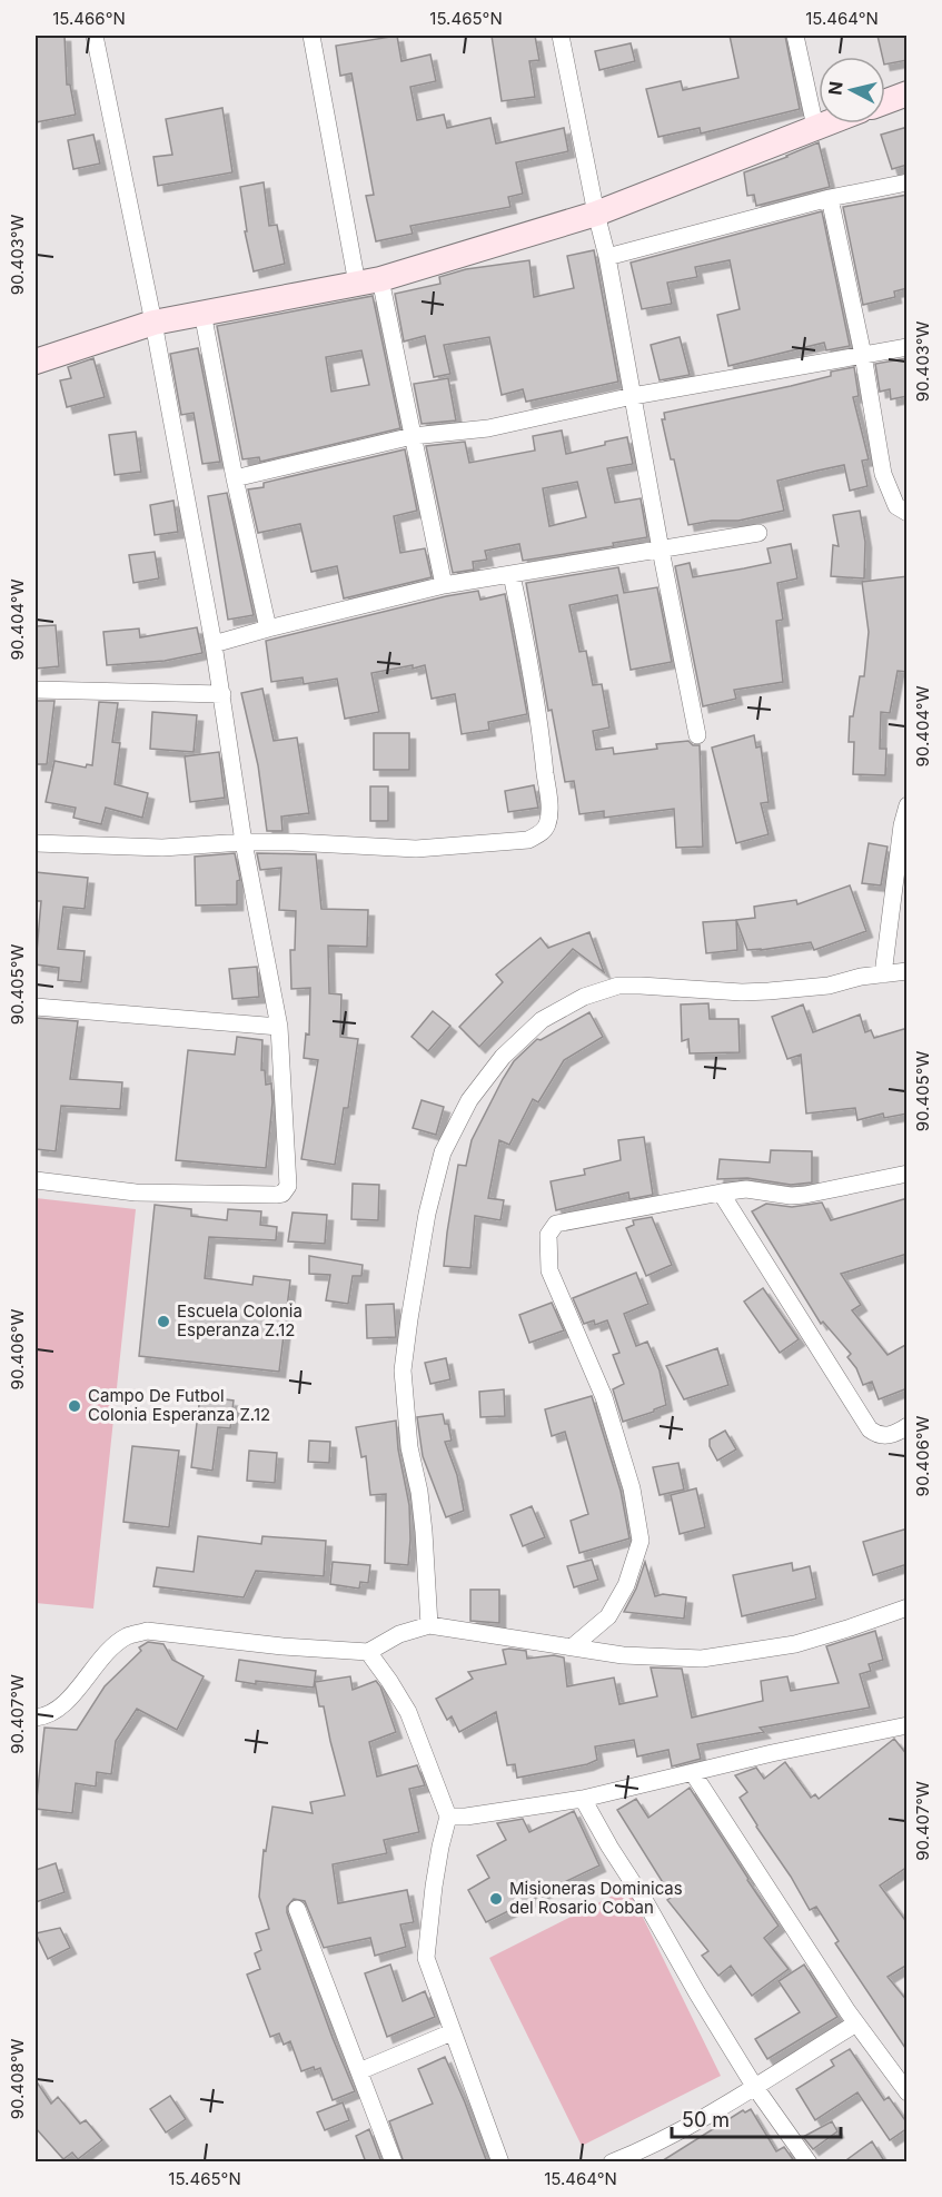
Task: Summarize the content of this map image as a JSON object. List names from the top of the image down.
{
  "places": ["Escuela Colonia Esperanza Z.12", "Campo De Futbol Colonia Esperanza Z.12", "Misioneras Dominicas del Rosario Coban"],
  "scale_bar": "50 m",
  "north": "left",
  "coordinates": [
    "15.466°N",
    "15.465°N",
    "15.464°N",
    "90.403°W",
    "90.404°W",
    "90.405°W",
    "90.406°W",
    "90.407°W",
    "90.408°W"
  ]
}
